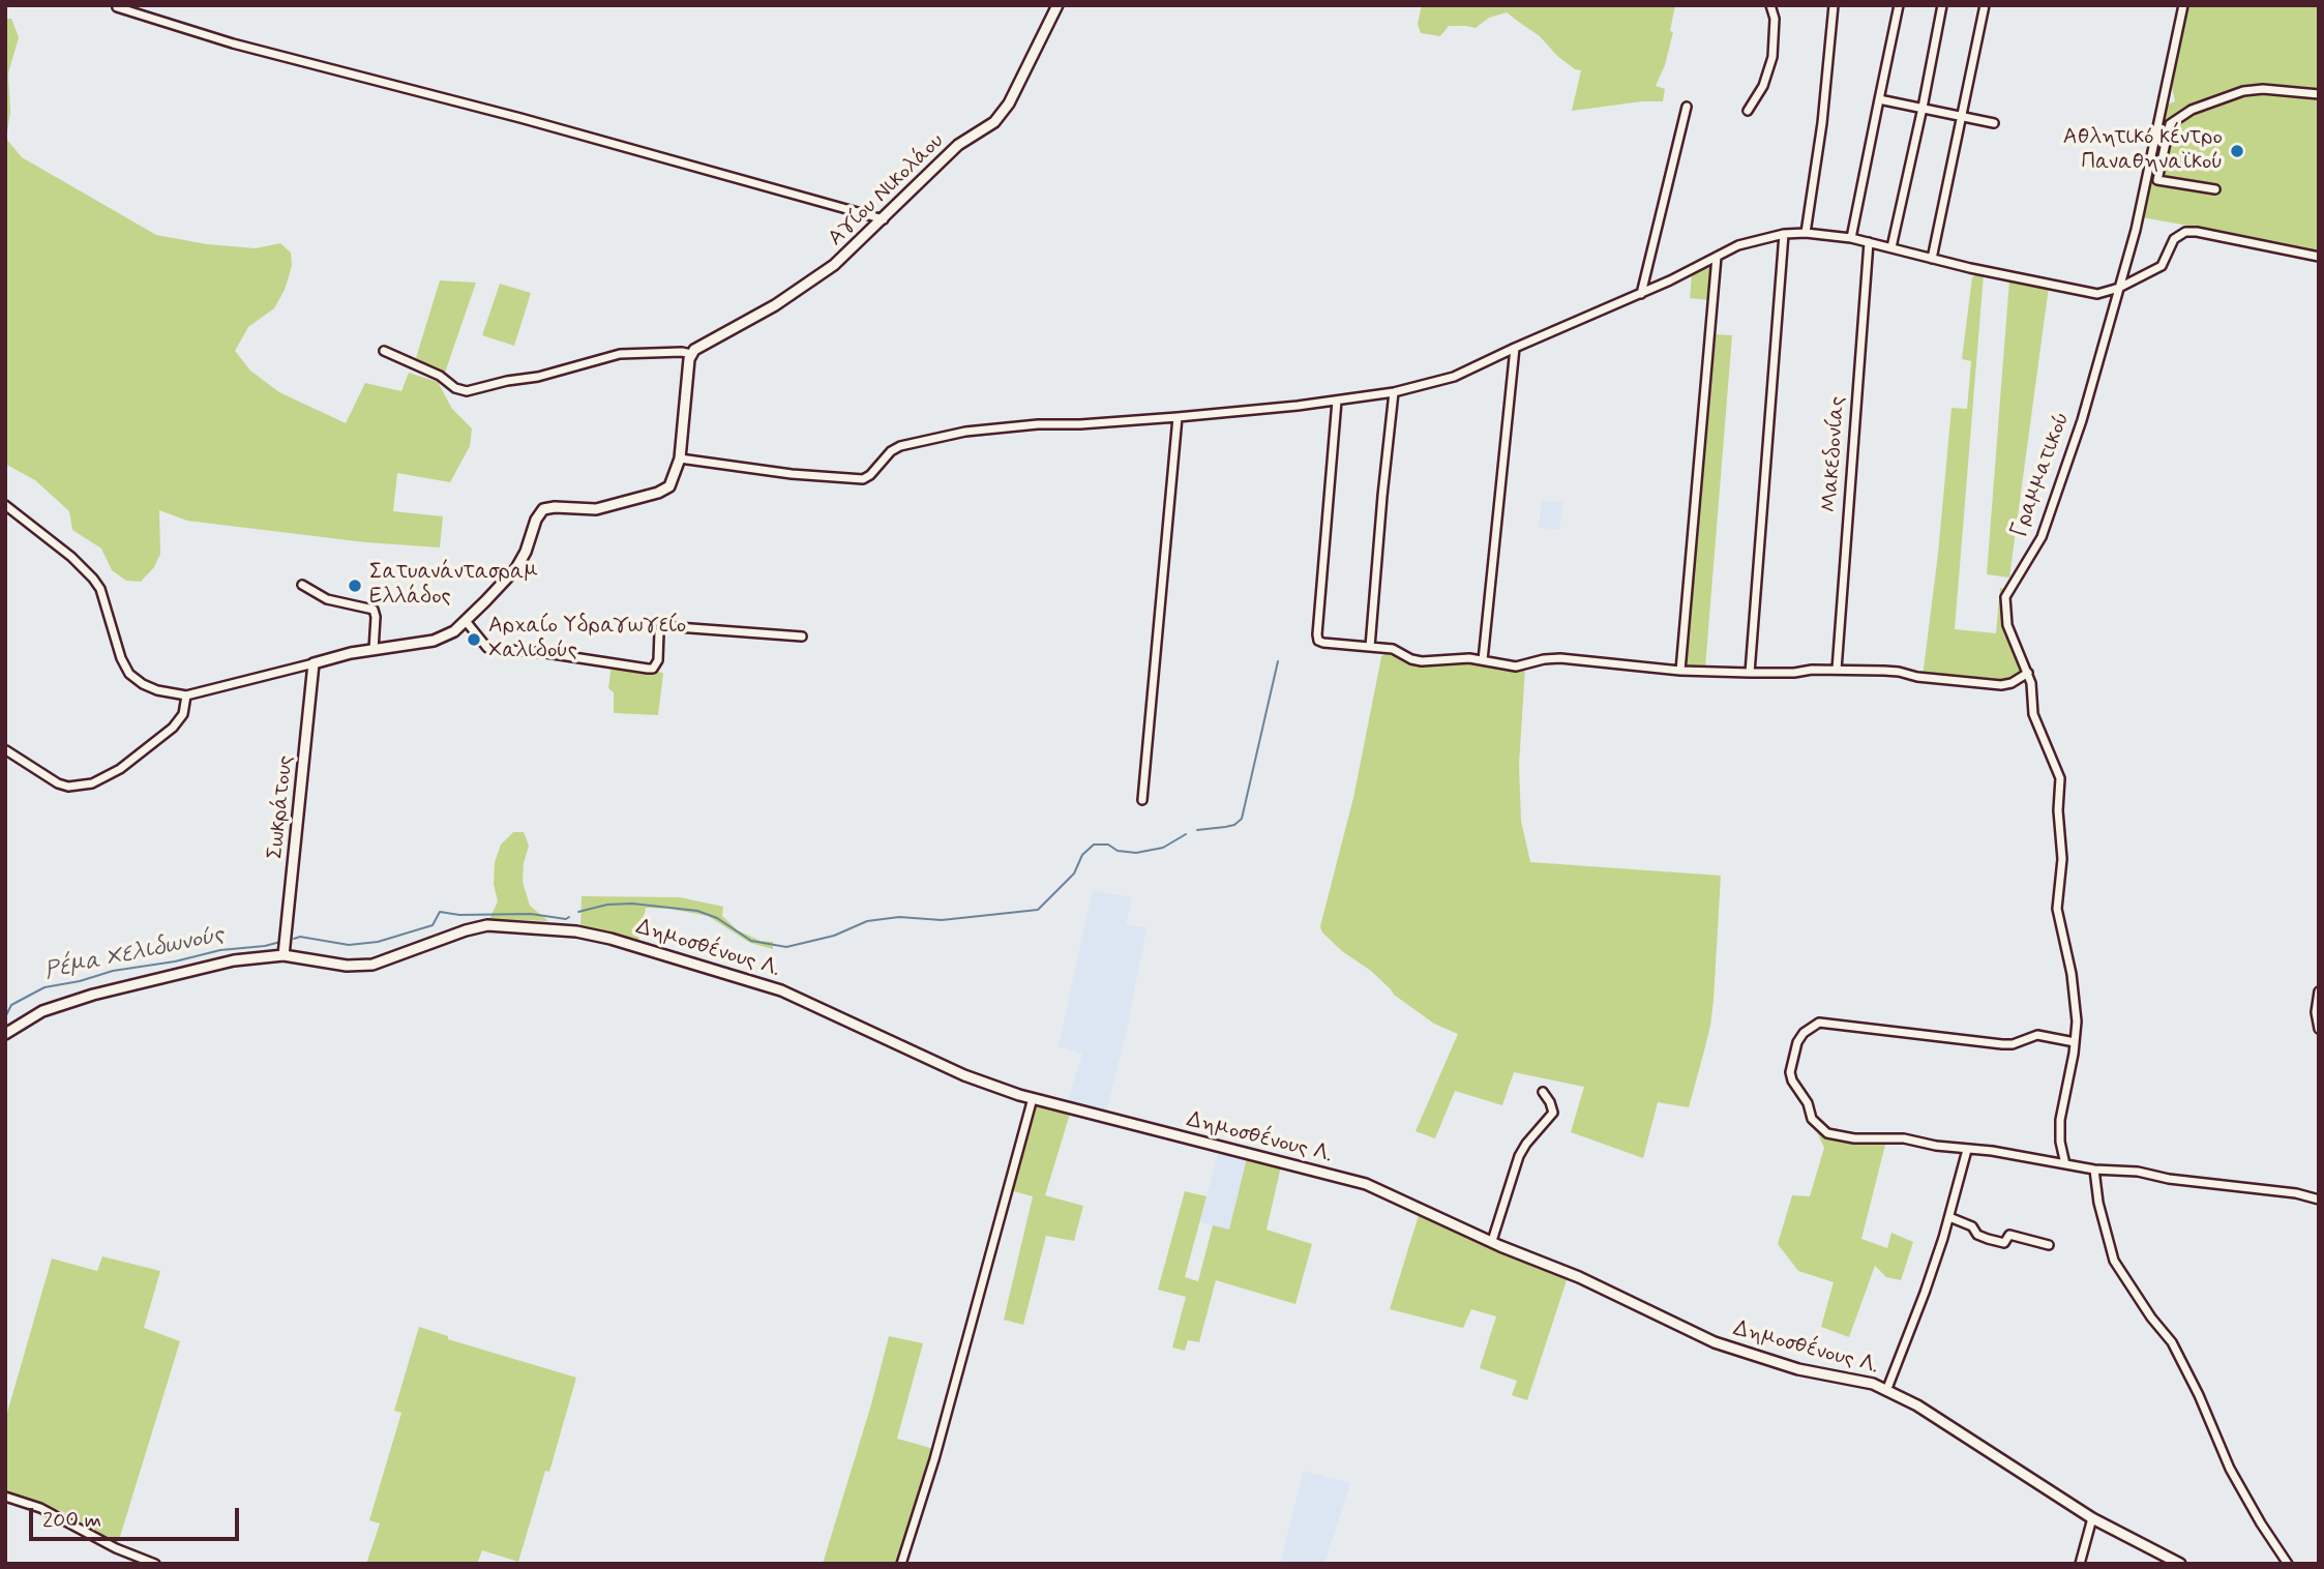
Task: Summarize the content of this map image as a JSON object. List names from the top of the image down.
{
  "streets": {
    "street": [
      "Αγίου Νικολάου",
      "Μακεδονίας",
      "Γραμματικού",
      "Σωκράτους",
      "Δημοσθένους Λ."
    ]
  },
  "crossings": [
    ["Σωκράτους", "Δημοσθένους Λ."]
  ],
  "water": ["Ρέμα Χελιδωνούς"],
  "places": ["Αθλητικό κέντρο Παναθηναϊκού", "Σατυανάντασραμ Ελλάδος", "Αρχαίο Υδραγωγείο Χαλιδούς"],
  "scale_bar": "200 m"
}
